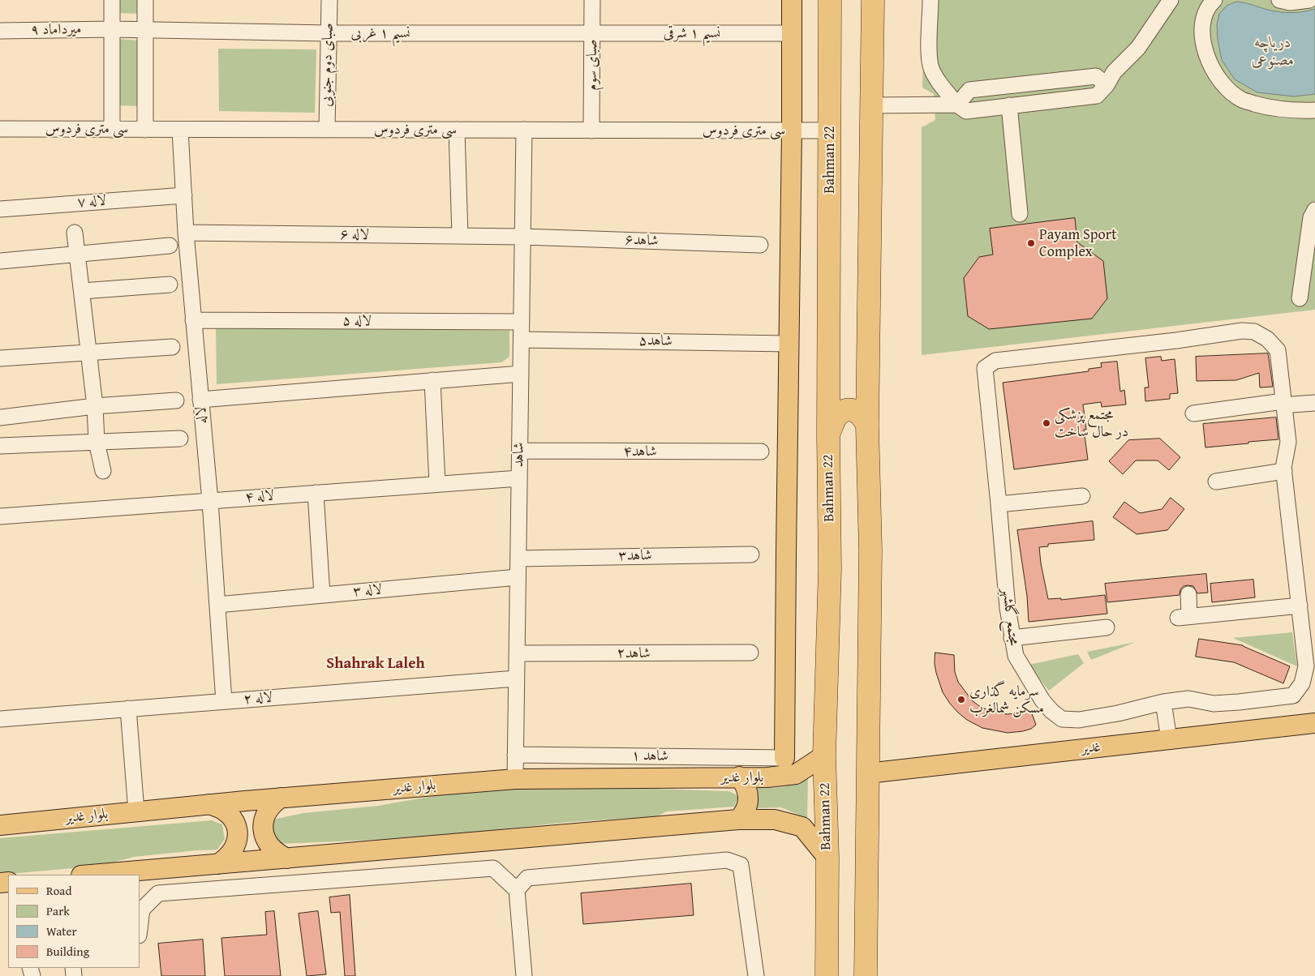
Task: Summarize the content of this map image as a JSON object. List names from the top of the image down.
{
  "streets": {
    "highway": ["Bahman 22"],
    "main road": ["غدیر", "بلوار غدیر"],
    "street": [
      "میرداماد ۹",
      "نسیم ۱ غربی",
      "نسیم ۱ شرقی",
      "صبای دوم جنوبی",
      "صبای سوم",
      "سی متری فردوس",
      "لاله ۷",
      "لاله ۶",
      "شاهد۶",
      "لاله ۵",
      "شاهد۵",
      "لاله",
      "شاهد۴",
      "شاهد",
      "لاله ۴",
      "شاهد۳",
      "لاله ۳",
      "مجتمع گلشهر",
      "شاهد۲",
      "لاله ۲",
      "شاهد ۱"
    ]
  },
  "crossings": [
    ["میرداماد ۹", "نسیم ۱ غربی"],
    ["نسیم ۱ غربی", "نسیم ۱ شرقی"],
    ["نسیم ۱ غربی", "صبای دوم جنوبی"],
    ["نسیم ۱ غربی", "صبای سوم"],
    ["نسیم ۱ شرقی", "صبای سوم"],
    ["صبای دوم جنوبی", "سی متری فردوس"],
    ["صبای سوم", "سی متری فردوس"],
    ["سی متری فردوس", "Bahman 22"],
    ["سی متری فردوس", "لاله"],
    ["سی متری فردوس", "شاهد"],
    ["Bahman 22", "بلوار غدیر"],
    ["لاله ۷", "لاله"],
    ["لاله ۶", "شاهد۶"],
    ["لاله ۶", "لاله"],
    ["لاله ۶", "شاهد"],
    ["شاهد۶", "شاهد"],
    ["لاله ۵", "لاله"],
    ["لاله ۵", "شاهد"],
    ["شاهد۵", "شاهد"],
    ["لاله", "لاله ۴"],
    ["لاله", "لاله ۳"],
    ["لاله", "لاله ۲"],
    ["شاهد۴", "شاهد"],
    ["شاهد", "لاله ۴"],
    ["شاهد", "شاهد۳"],
    ["شاهد", "لاله ۳"],
    ["شاهد", "شاهد۲"],
    ["شاهد", "لاله ۲"],
    ["شاهد", "شاهد ۱"],
    ["شاهد", "بلوار غدیر"]
  ],
  "districts": ["Shahrak Laleh"],
  "water": ["دریاچه مصنوعی"],
  "places": ["Payam Sport Complex", "مجتمع پزشکی در حال ساخت", "سرمایه گذاری مسکن شمالغرب"],
  "legend": [
    "Road",
    "Park",
    "Water",
    "Building"
  ]
}
